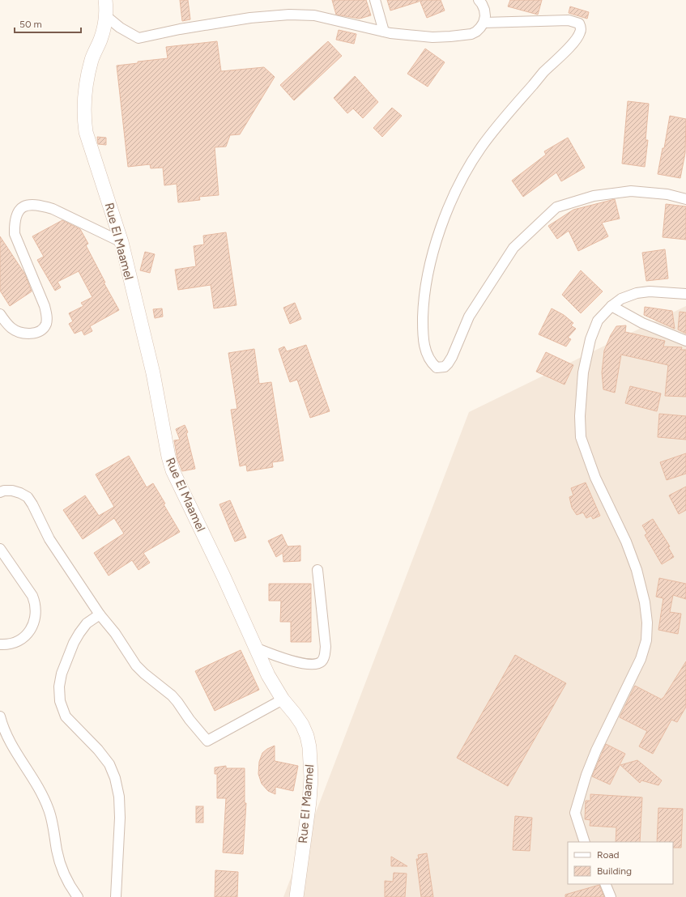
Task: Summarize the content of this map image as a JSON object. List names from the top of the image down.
{
  "streets": {
    "street": ["Rue El Maamel"]
  },
  "legend": ["Road", "Building"],
  "scale_bar": "50 m"
}
